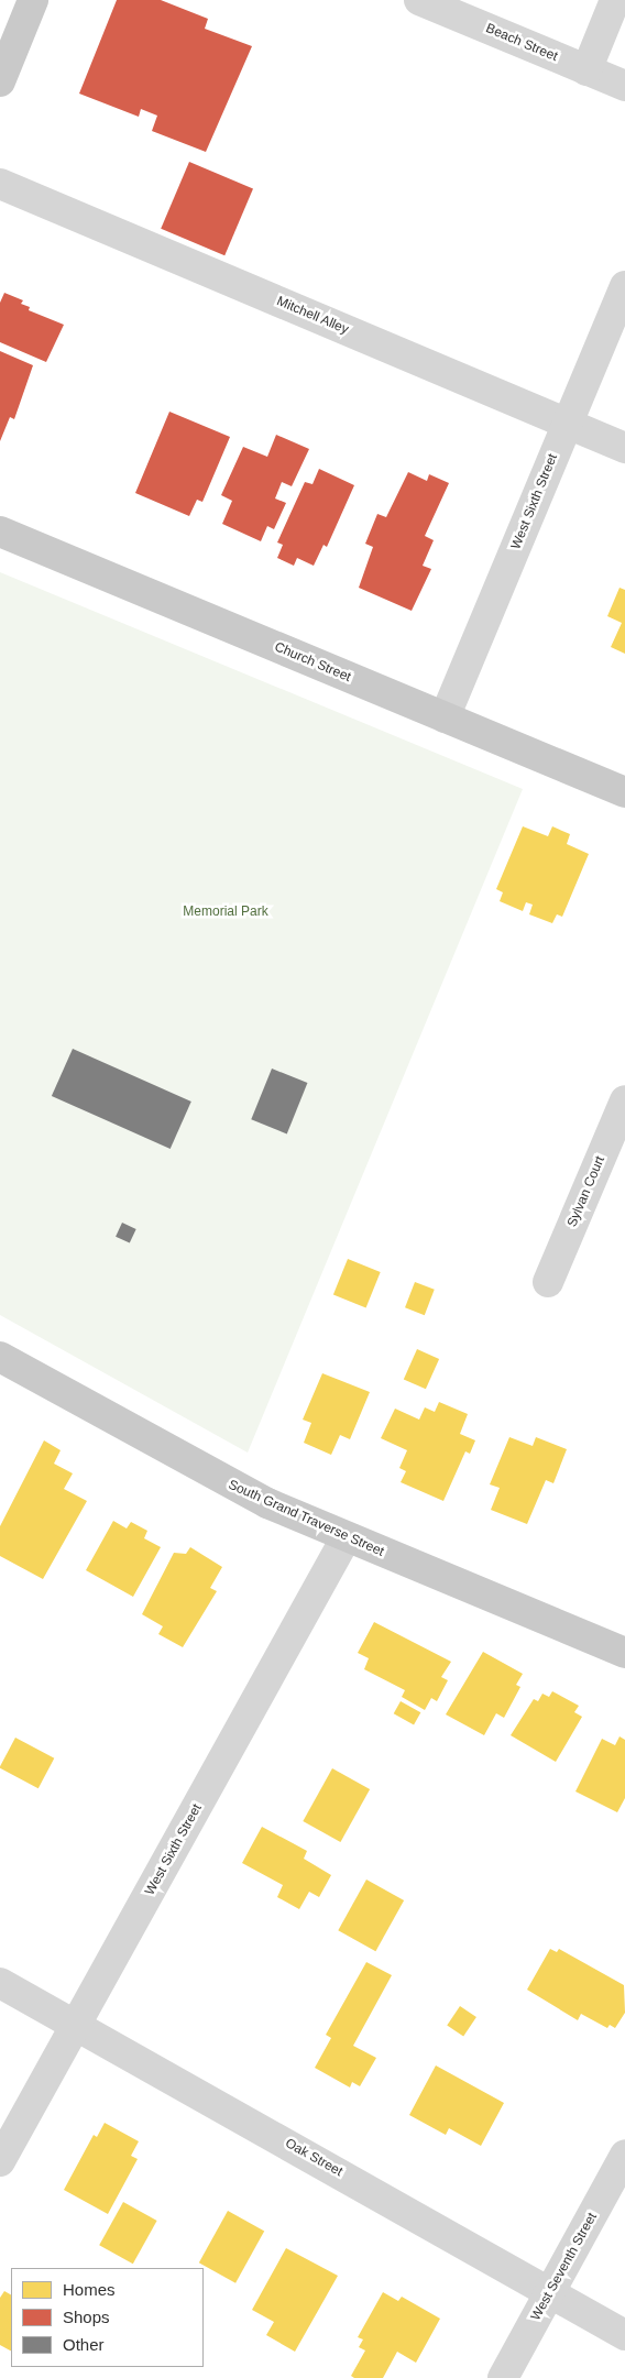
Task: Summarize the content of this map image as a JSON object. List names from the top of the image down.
{
  "streets": {
    "main road": ["Church Street", "South Grand Traverse Street"],
    "street": [
      "Beach Street",
      "Mitchell Alley",
      "West Sixth Street",
      "Sylvan Court",
      "Oak Street",
      "West Seventh Street"
    ]
  },
  "crossings": [
    ["Mitchell Alley", "West Sixth Street"],
    ["West Sixth Street", "Church Street"],
    ["West Sixth Street", "South Grand Traverse Street"],
    ["West Sixth Street", "Oak Street"],
    ["Oak Street", "West Seventh Street"]
  ],
  "parks": ["Memorial Park"],
  "legend": ["Homes", "Shops", "Other"]
}
